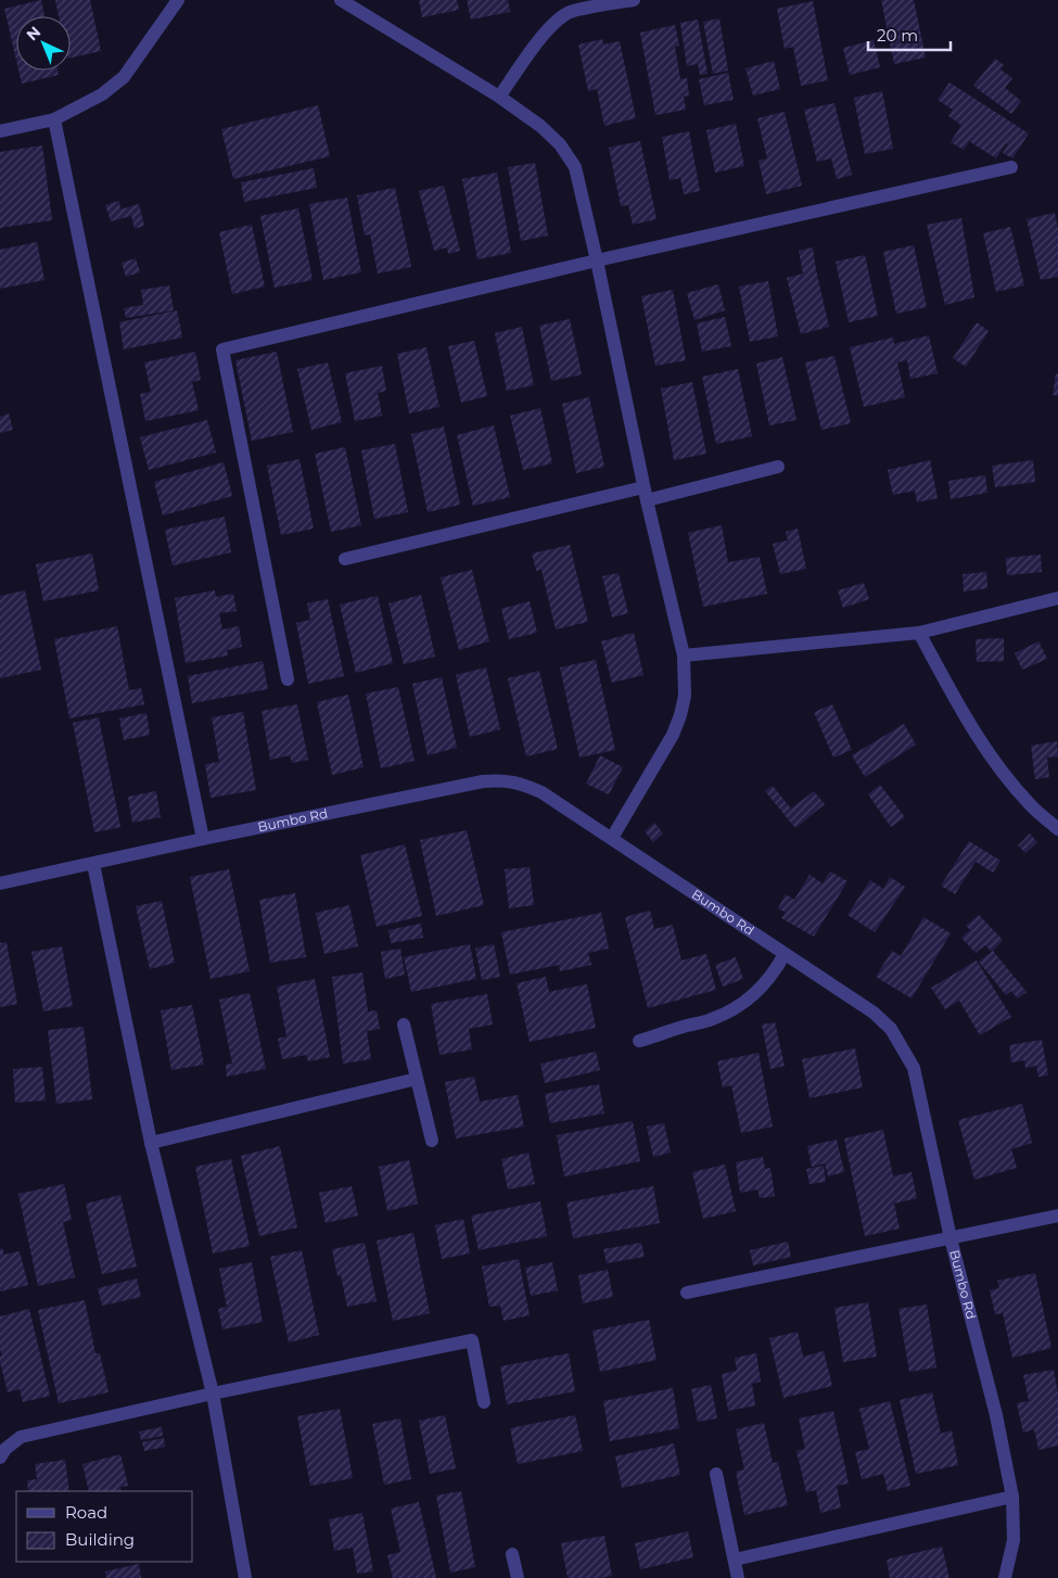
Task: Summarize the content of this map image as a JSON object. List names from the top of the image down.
{
  "streets": {
    "street": ["Bumbo Rd"]
  },
  "legend": ["Road", "Building"],
  "scale_bar": "20 m",
  "north": "top left"
}
